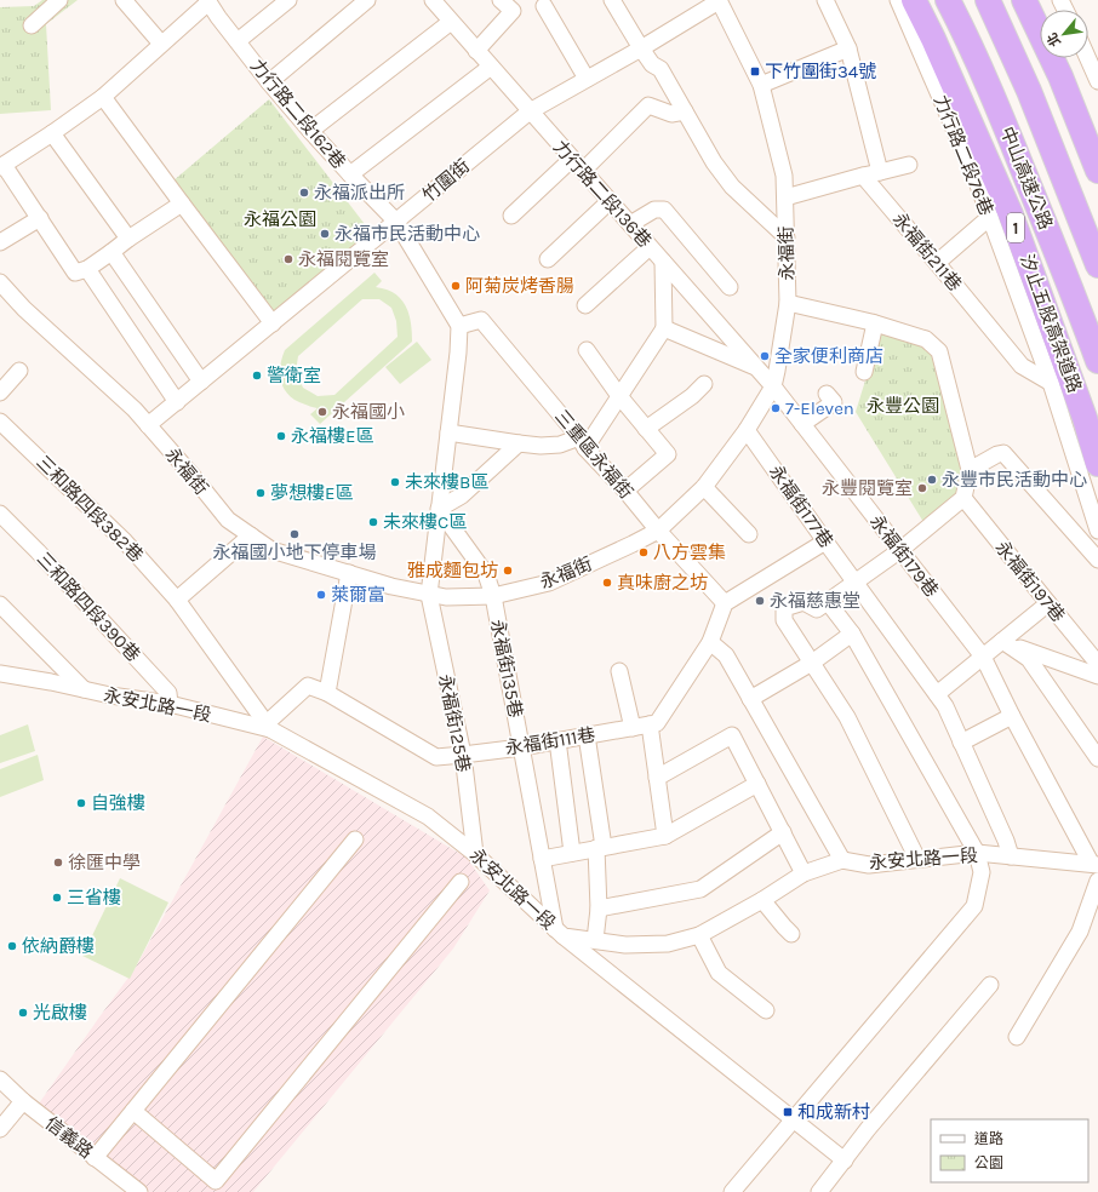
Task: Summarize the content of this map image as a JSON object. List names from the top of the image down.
{
  "streets": {
    "highway": ["中山高速公路", "1", "汐止五股高架道路"],
    "street": [
      "力行路二段162巷",
      "力行路二段76巷",
      "竹圍街",
      "力行路二段136巷",
      "永福街211巷",
      "永福街",
      "三重區永福街",
      "永福街177巷",
      "三和路四段382巷",
      "永福街179巷",
      "永福街197巷",
      "三和路四段390巷",
      "永福街135巷",
      "永安北路一段",
      "永福街125巷",
      "永福街111巷",
      "信義路"
    ]
  },
  "crossings": [
    ["力行路二段162巷", "竹圍街"],
    ["力行路二段162巷", "三重區永福街"],
    ["力行路二段162巷", "永福街125巷"],
    ["力行路二段76巷", "永福街211巷"],
    ["力行路二段76巷", "汐止五股高架道路"],
    ["竹圍街", "力行路二段136巷"],
    ["竹圍街", "永福街"],
    ["力行路二段136巷", "永福街"],
    ["力行路二段136巷", "永福街179巷"],
    ["永福街", "三重區永福街"],
    ["永福街", "永福街177巷"],
    ["永福街", "永福街179巷"],
    ["永福街", "永福街135巷"],
    ["永福街", "永福街125巷"],
    ["三重區永福街", "永福街125巷"],
    ["三和路四段382巷", "永安北路一段"],
    ["三和路四段382巷", "永福街111巷"],
    ["永福街179巷", "永安北路一段"],
    ["三和路四段390巷", "永安北路一段"],
    ["永福街135巷", "永安北路一段"],
    ["永福街135巷", "永福街125巷"],
    ["永福街135巷", "永福街111巷"],
    ["永安北路一段", "永福街125巷"],
    ["永安北路一段", "永福街111巷"],
    ["永福街125巷", "永福街111巷"]
  ],
  "parks": ["永福公園", "永豐公園"],
  "places": {
    "transit": ["下竹圍街34號", "和成新村"],
    "other": [
      "永福派出所",
      "永福市民活動中心",
      "永福閱覽室",
      "阿菊炭烤香腸",
      "全家便利商店",
      "警衛室",
      "7-Eleven",
      "永福國小",
      "永福樓E區",
      "永豐市民活動中心",
      "未來樓B區",
      "永豐閱覽室",
      "夢想樓E區",
      "未來樓C區",
      "永福國小地下停車場",
      "八方雲集",
      "雅成麵包坊",
      "真味廚之坊",
      "萊爾富",
      "永福慈惠堂",
      "自強樓",
      "徐匯中學",
      "三省樓",
      "依納爵樓",
      "光啟樓"
    ]
  },
  "legend": ["道路", "公園"],
  "north": "bottom left"
}
